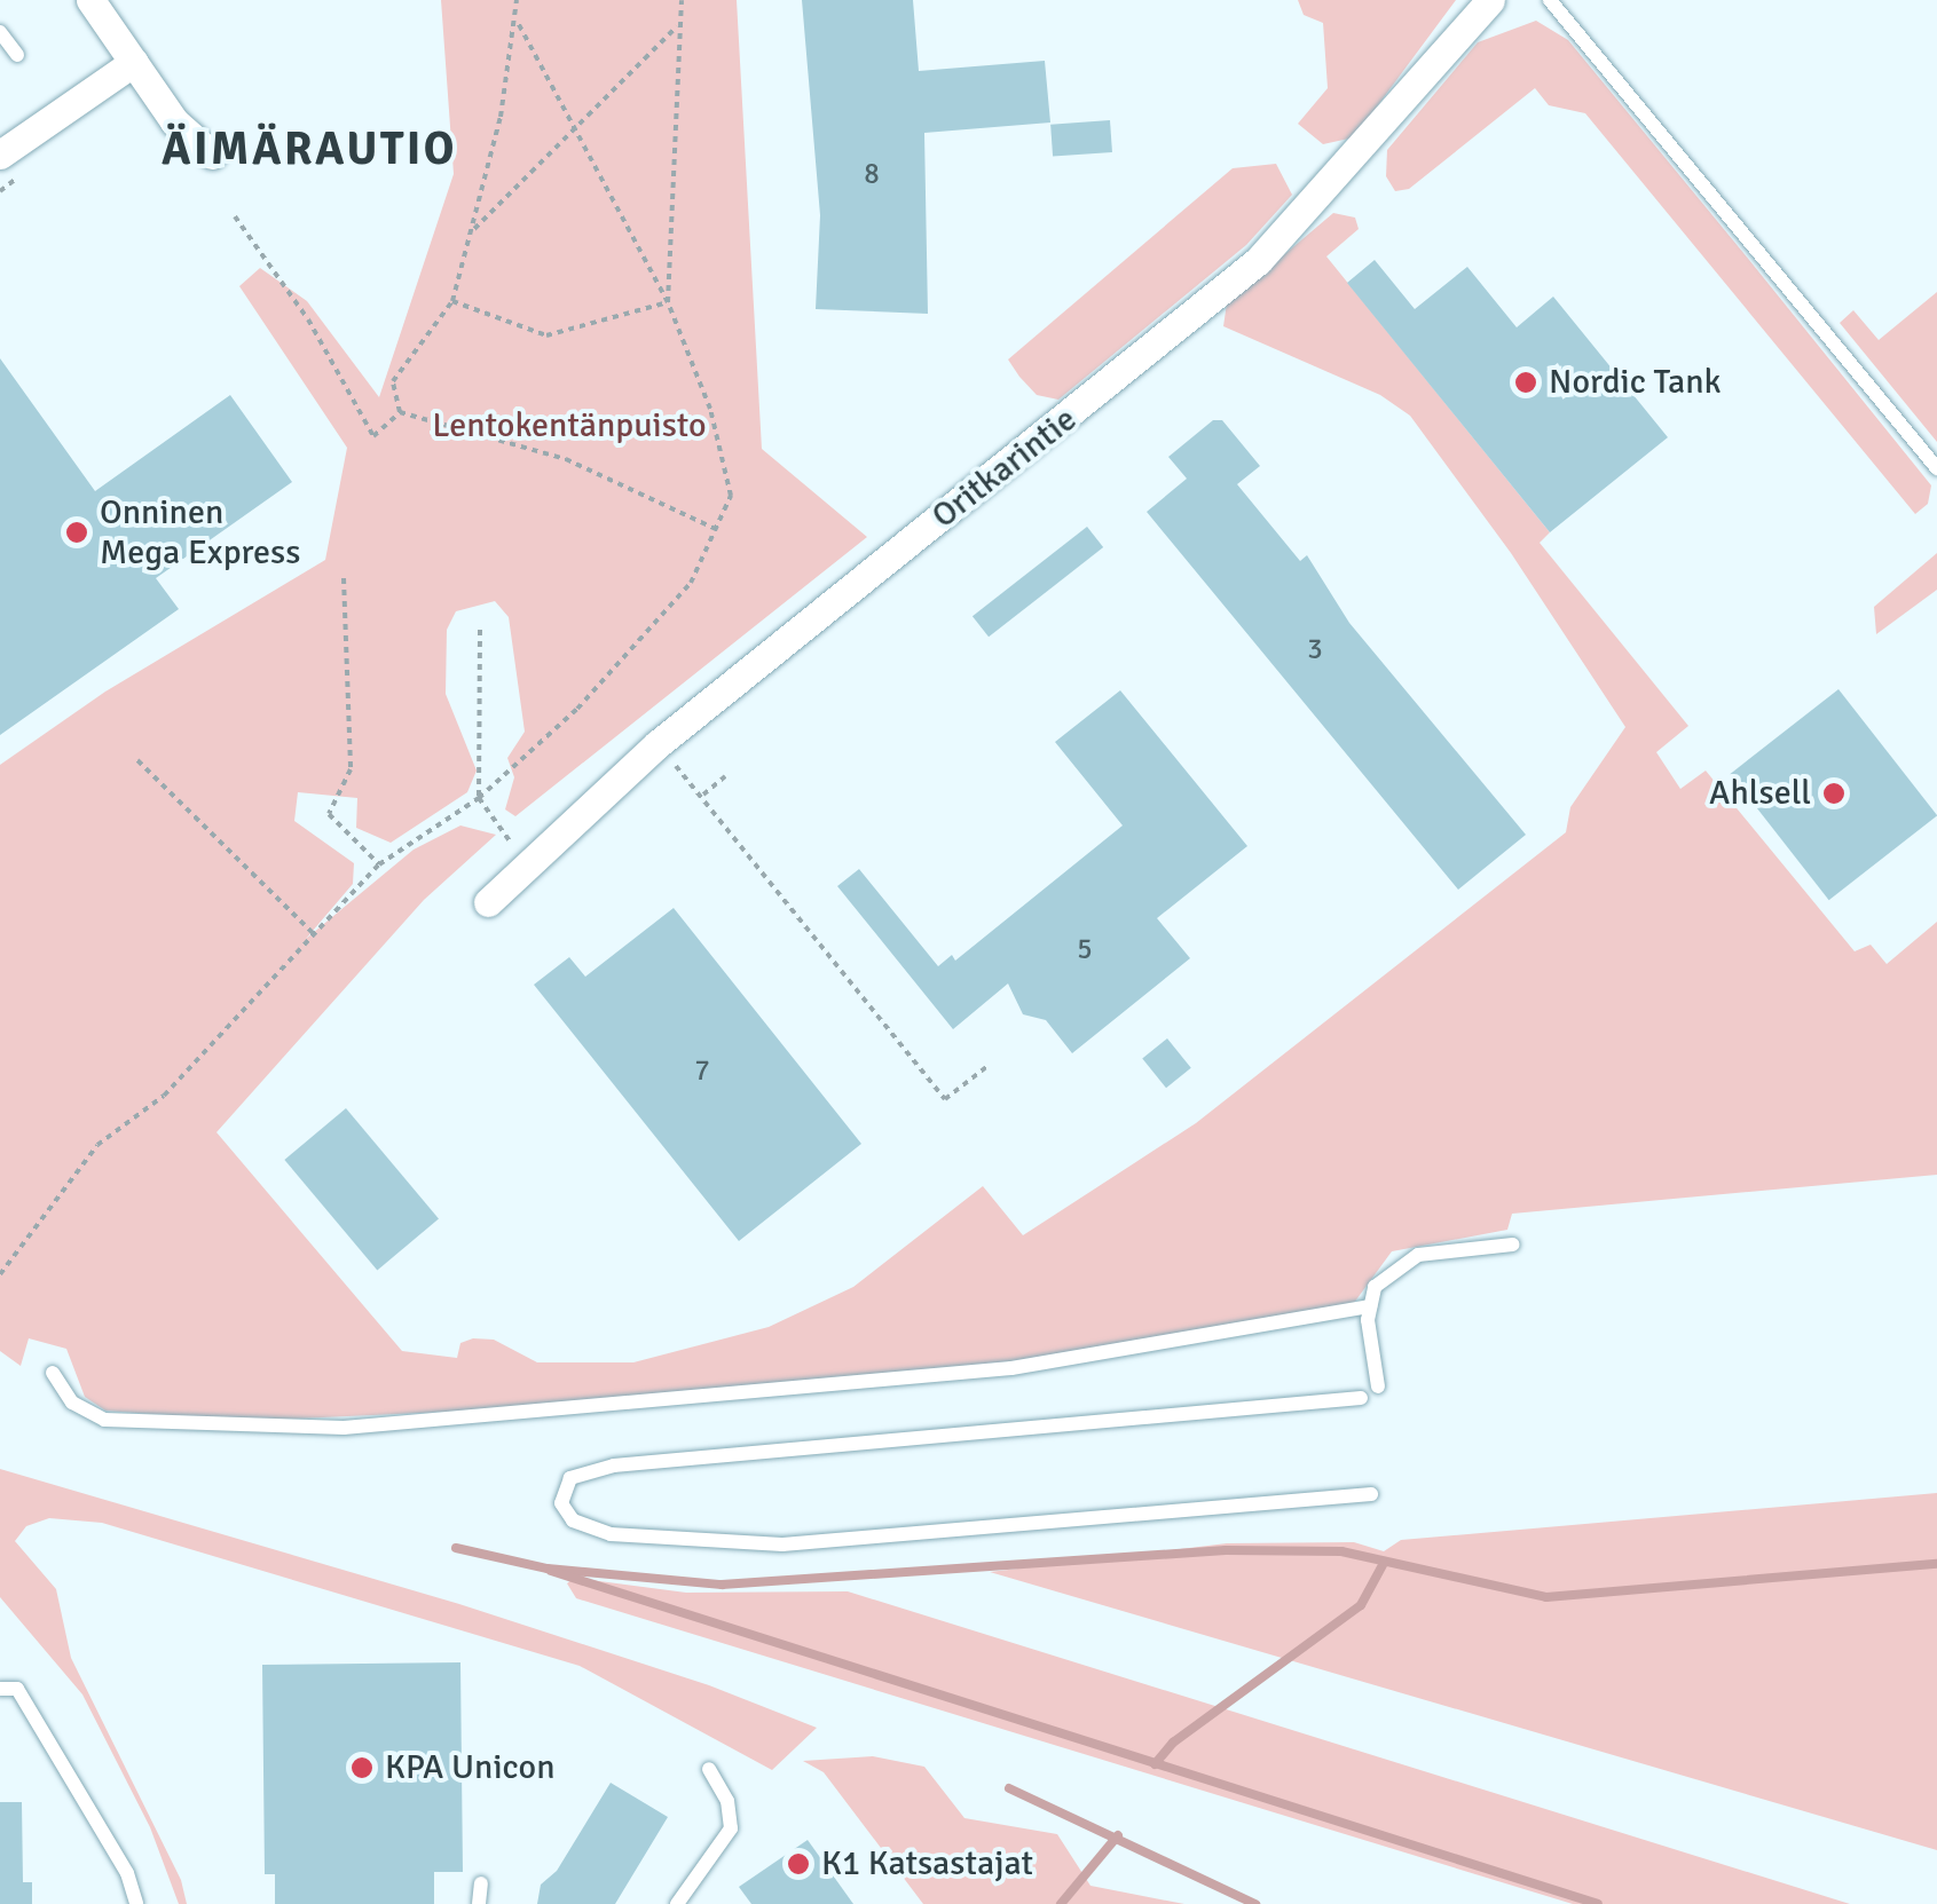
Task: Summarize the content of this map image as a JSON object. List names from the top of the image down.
{
  "streets": {
    "street": ["Oritkarintie"]
  },
  "districts": ["ÄIMÄRAUTIO"],
  "parks": ["Lentokentänpuisto"],
  "places": [
    "Nordic Tank",
    "Onninen Mega Express",
    "Ahlsell",
    "KPA Unicon",
    "K1 Katsastajat"
  ],
  "house_numbers": [
    "8",
    "3",
    "5",
    "7"
  ]
}
